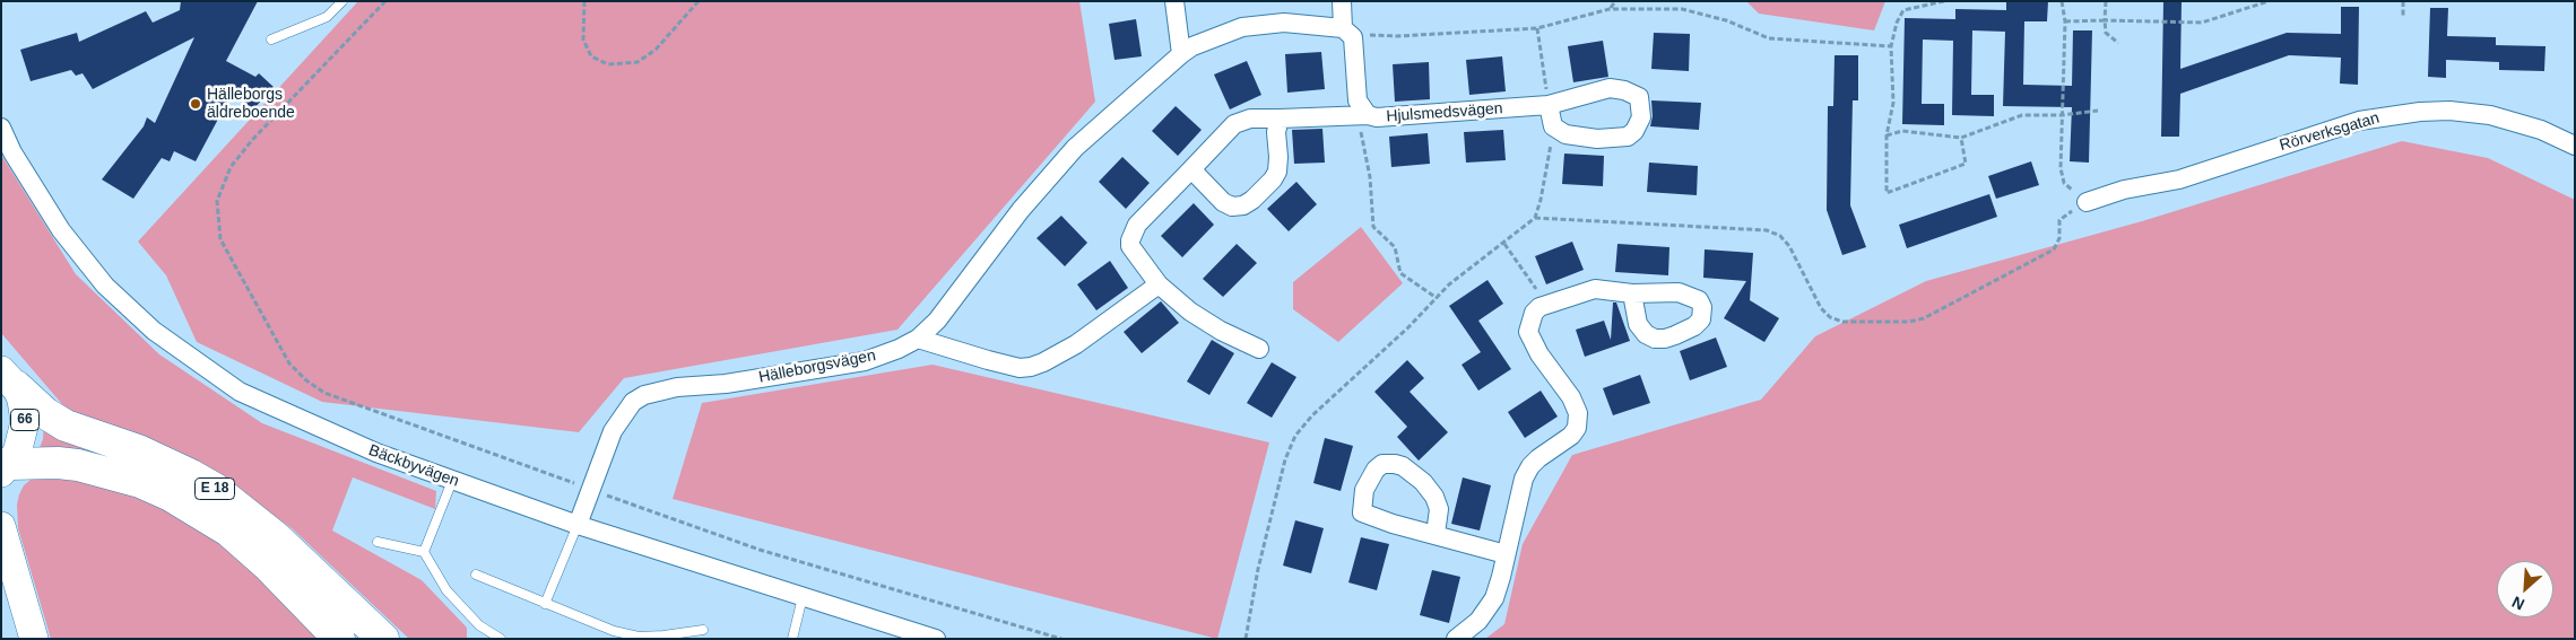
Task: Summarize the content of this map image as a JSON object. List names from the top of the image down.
{
  "streets": {
    "highway": ["E 18"],
    "main road": ["66"],
    "street": [
      "Hjulsmedsvägen",
      "Rörverksgatan",
      "Hälleborgsvägen",
      "Bäckbyvägen"
    ]
  },
  "crossings": [
    ["Hjulsmedsvägen", "Hälleborgsvägen"],
    ["Hälleborgsvägen", "Bäckbyvägen"],
    ["66", "E 18"]
  ],
  "places": ["Hälleborgs äldreboende"],
  "north": "bottom left"
}
